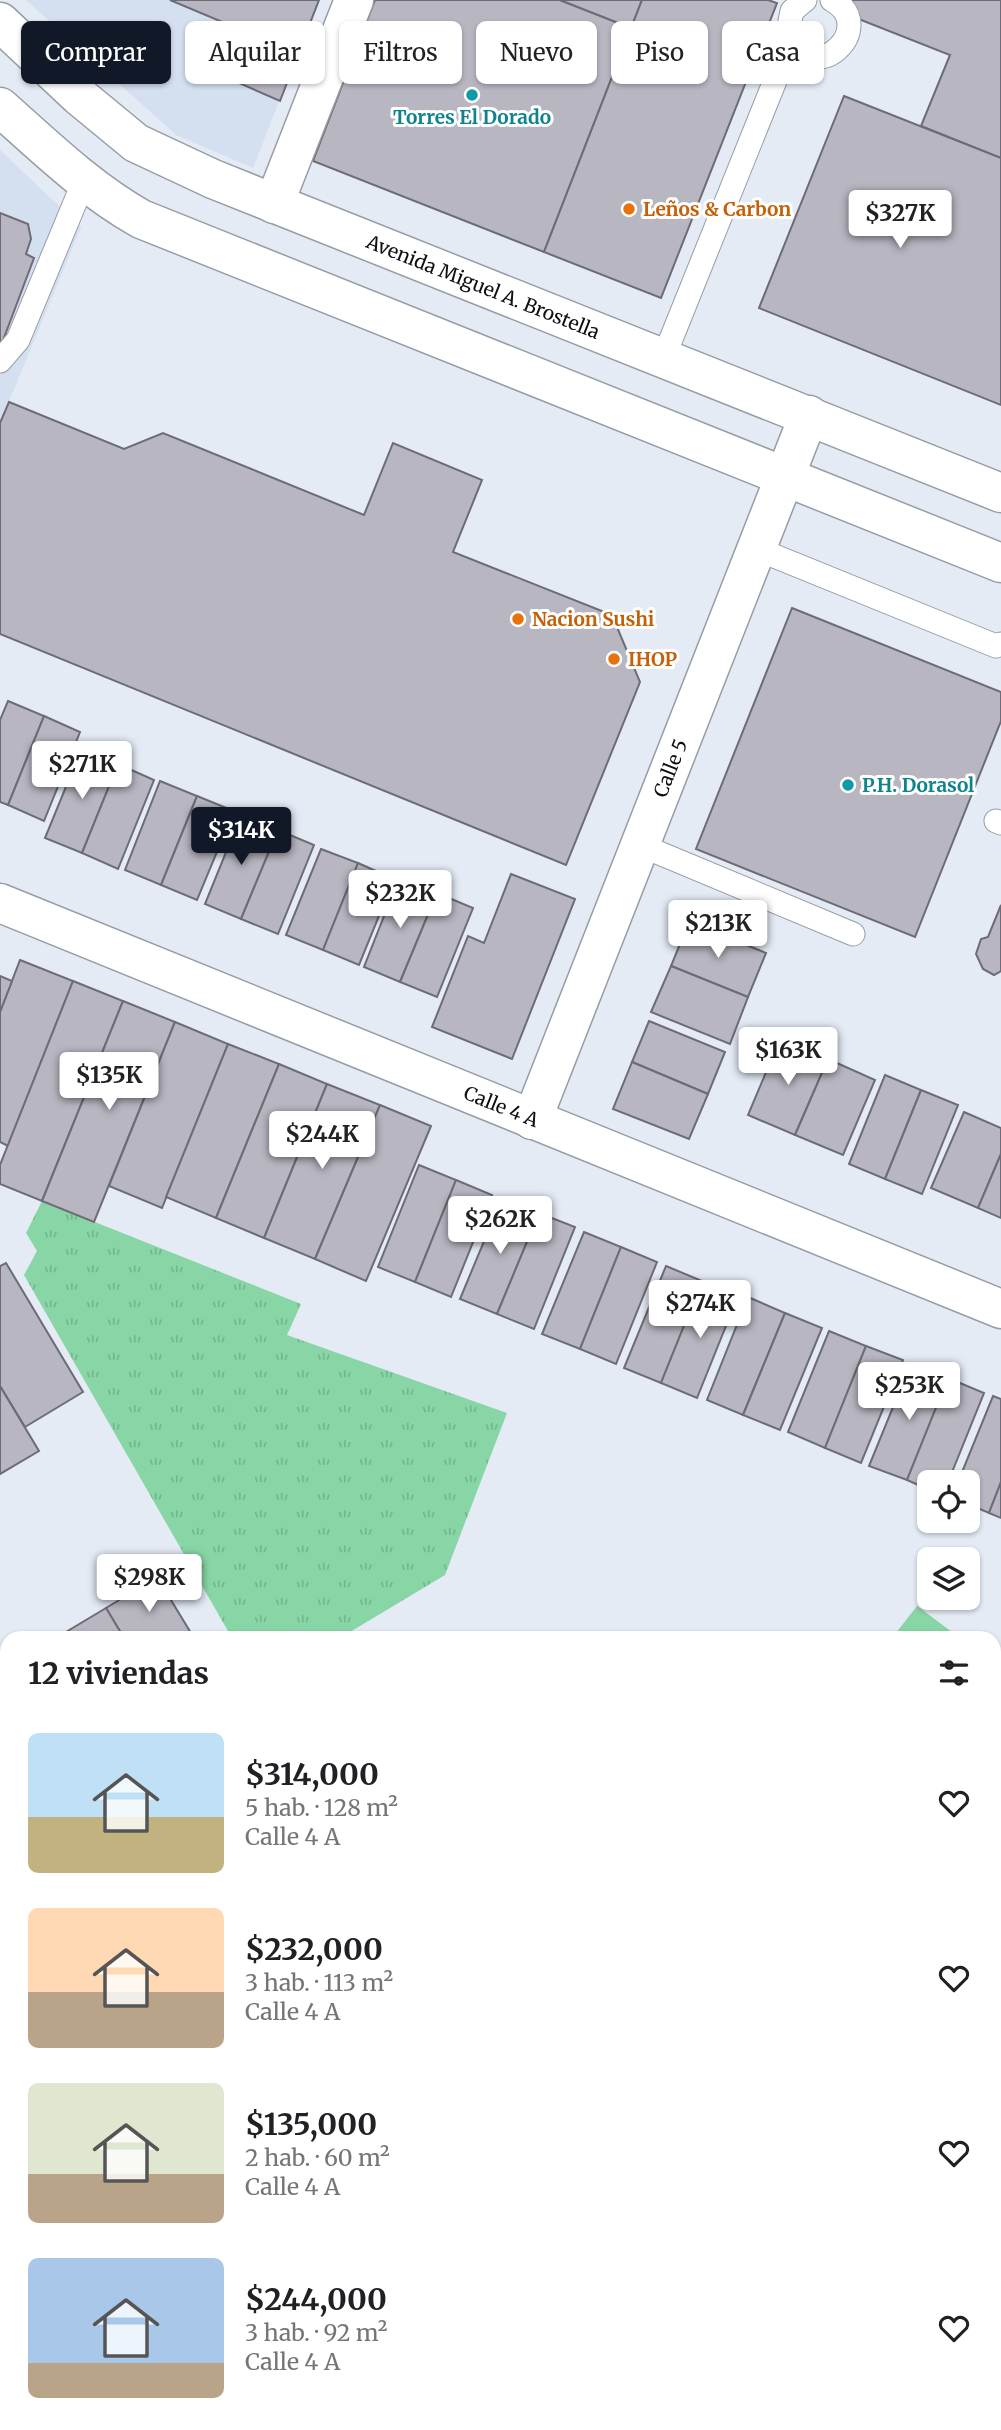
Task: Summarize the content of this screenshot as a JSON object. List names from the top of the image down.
{
  "streets": {
    "main road": ["Avenida Miguel A. Brostella", "Calle 5", "Calle 4 A"]
  },
  "crossings": [
    ["Avenida Miguel A. Brostella", "Calle 5"],
    ["Calle 5", "Calle 4 A"]
  ],
  "places": [
    "Torres El Dorado",
    "Leños & Carbon",
    "Nacion Sushi",
    "IHOP",
    "P.H. Dorasol"
  ],
  "page": {
    "chip": [
      "Comprar",
      "Alquilar",
      "Filtros",
      "Nuevo",
      "Piso",
      "Casa"
    ],
    "price": [
      "$327K",
      "$271K",
      "$314K",
      "$232K",
      "$213K",
      "$163K",
      "$135K",
      "$244K",
      "$262K",
      "$274K",
      "$253K",
      "$298K"
    ],
    "heading": "12 viviendas",
    "list": [
      {
        "name": "$314,000",
        "note": "5 hab. · 128 m² · Calle 4 A"
      },
      {
        "name": "$232,000",
        "note": "3 hab. · 113 m² · Calle 4 A"
      },
      {
        "name": "$135,000",
        "note": "2 hab. · 60 m² · Calle 4 A"
      },
      {
        "name": "$244,000",
        "note": "3 hab. · 92 m² · Calle 4 A"
      }
    ]
  }
}
